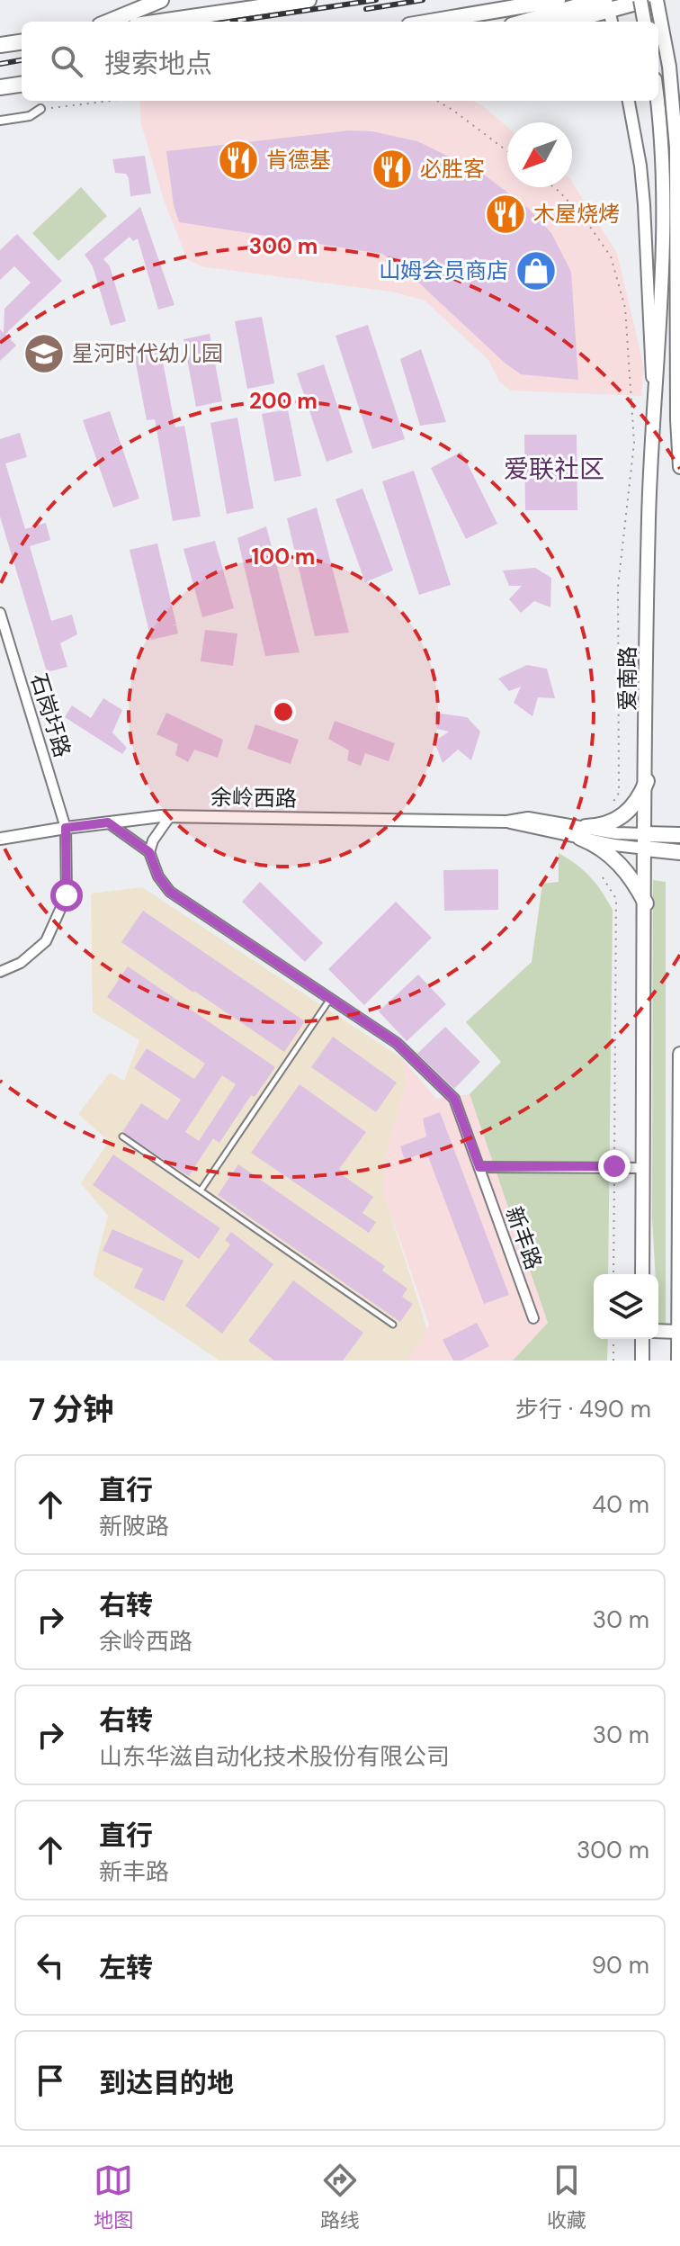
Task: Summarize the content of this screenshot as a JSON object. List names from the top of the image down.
{
  "streets": {
    "main road": ["爱南路"],
    "street": ["石岗圩路", "余岭西路", "新丰路"]
  },
  "crossings": [
    ["爱南路", "余岭西路"],
    ["石岗圩路", "余岭西路"]
  ],
  "districts": ["爱联社区"],
  "places": {
    "restaurant": ["肯德基", "必胜客", "木屋烧烤"],
    "shop": ["山姆会员商店"],
    "school or university": ["星河时代幼儿园"]
  },
  "north": "bottom left",
  "page": {
    "search": "搜索地点",
    "heading": ["7 分钟", "步行 · 490 m"],
    "list": [
      ["直行", "新陂路", "40 m"],
      ["右转", "余岭西路", "30 m"],
      ["右转", "山东华滋自动化技术股份有限公司", "30 m"],
      ["直行", "新丰路", "300 m"],
      ["左转", "90 m"],
      "到达目的地"
    ],
    "nav": ["地图", "路线", "收藏"]
  },
  "rings": ["300 m", "200 m", "100 m"]
}
